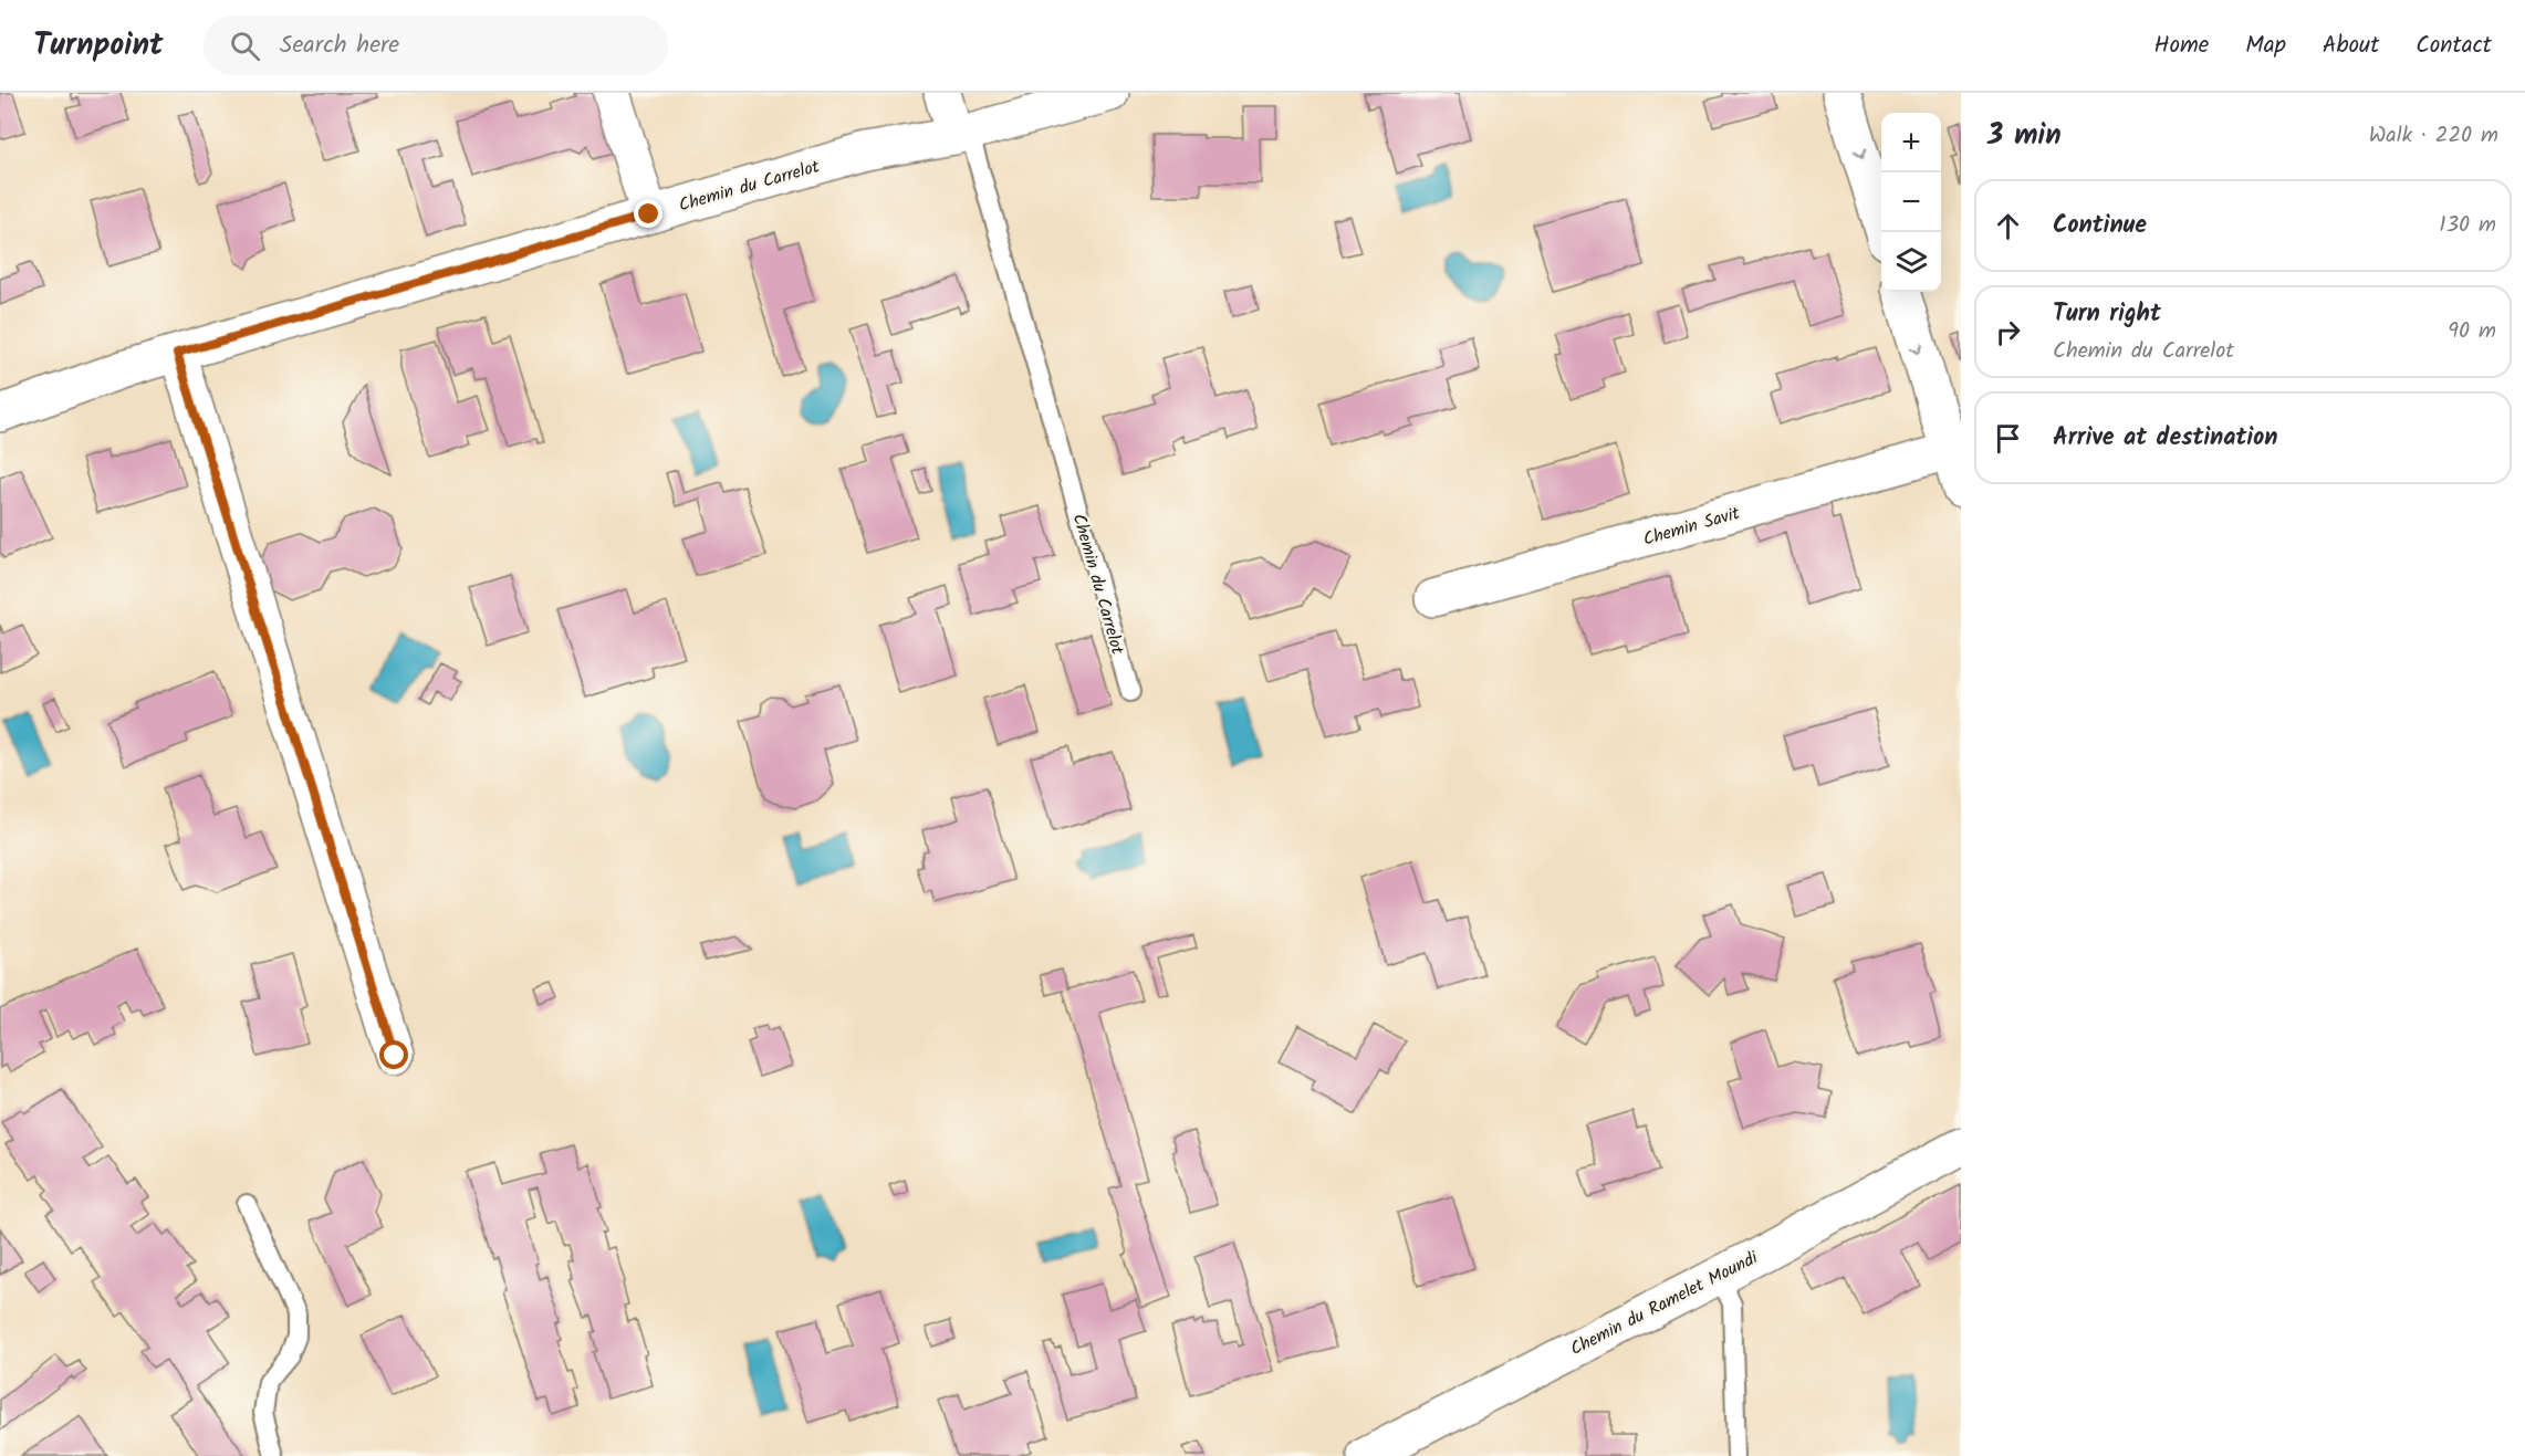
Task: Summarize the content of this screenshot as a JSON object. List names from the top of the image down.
{
  "streets": {
    "street": ["Chemin du Carrelot", "Chemin Savit", "Chemin du Ramelet Moundi"]
  },
  "page": {
    "header": "Turnpoint",
    "search": "Search here",
    "nav": [
      "Home",
      "Map",
      "About",
      "Contact"
    ],
    "heading": ["3 min", "Walk · 220 m"],
    "map_buttons": ["+", "−"],
    "list": [
      ["Continue", "130 m"],
      ["Turn right", "Chemin du Carrelot", "90 m"],
      "Arrive at destination"
    ]
  }
}
